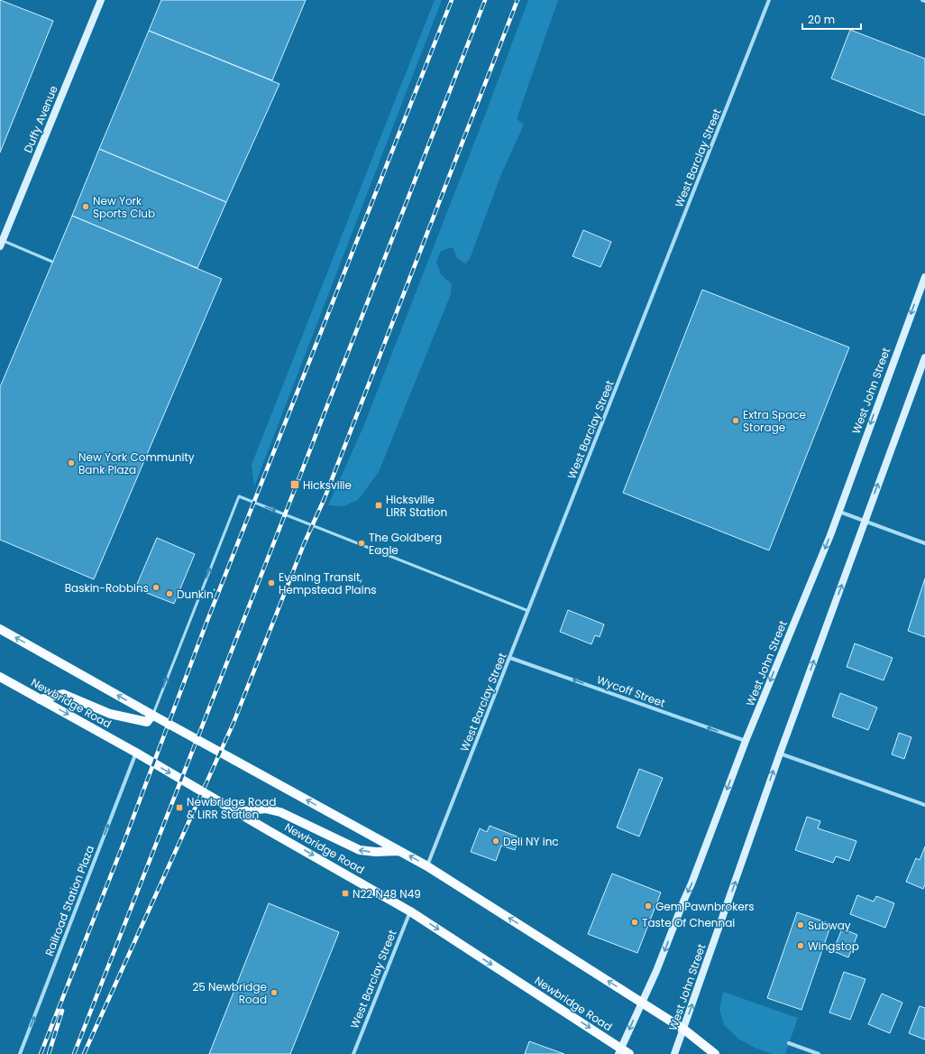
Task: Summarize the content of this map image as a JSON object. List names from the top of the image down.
{
  "streets": {
    "main road": ["Duffy Avenue", "West John Street", "Newbridge Road"],
    "street": ["West Barclay Street", "Wycoff Street", "Railroad Station Plaza"]
  },
  "crossings": [
    ["West Barclay Street", "Wycoff Street"],
    ["West Barclay Street", "Newbridge Road"],
    ["West John Street", "Wycoff Street"],
    ["West John Street", "Newbridge Road"],
    ["Newbridge Road", "Railroad Station Plaza"]
  ],
  "one_way": ["Wycoff Street", "Railroad Station Plaza"],
  "places": {
    "other": [
      "New York Sports Club",
      "Extra Space Storage",
      "New York Community Bank Plaza",
      "The Goldberg Eagle",
      "Evening Transit, Hempstead Plains",
      "Baskin-Robbins",
      "Dunkin'",
      "Deli NY inc",
      "Gem Pawnbrokers",
      "Taste Of Chennai",
      "Subway",
      "Wingstop",
      "25 Newbridge Road"
    ],
    "transit": [
      "Hicksville",
      "Hicksville LIRR Station",
      "Newbridge Road & LIRR Station",
      "N22 N48 N49"
    ]
  },
  "scale_bar": "20 m"
}
